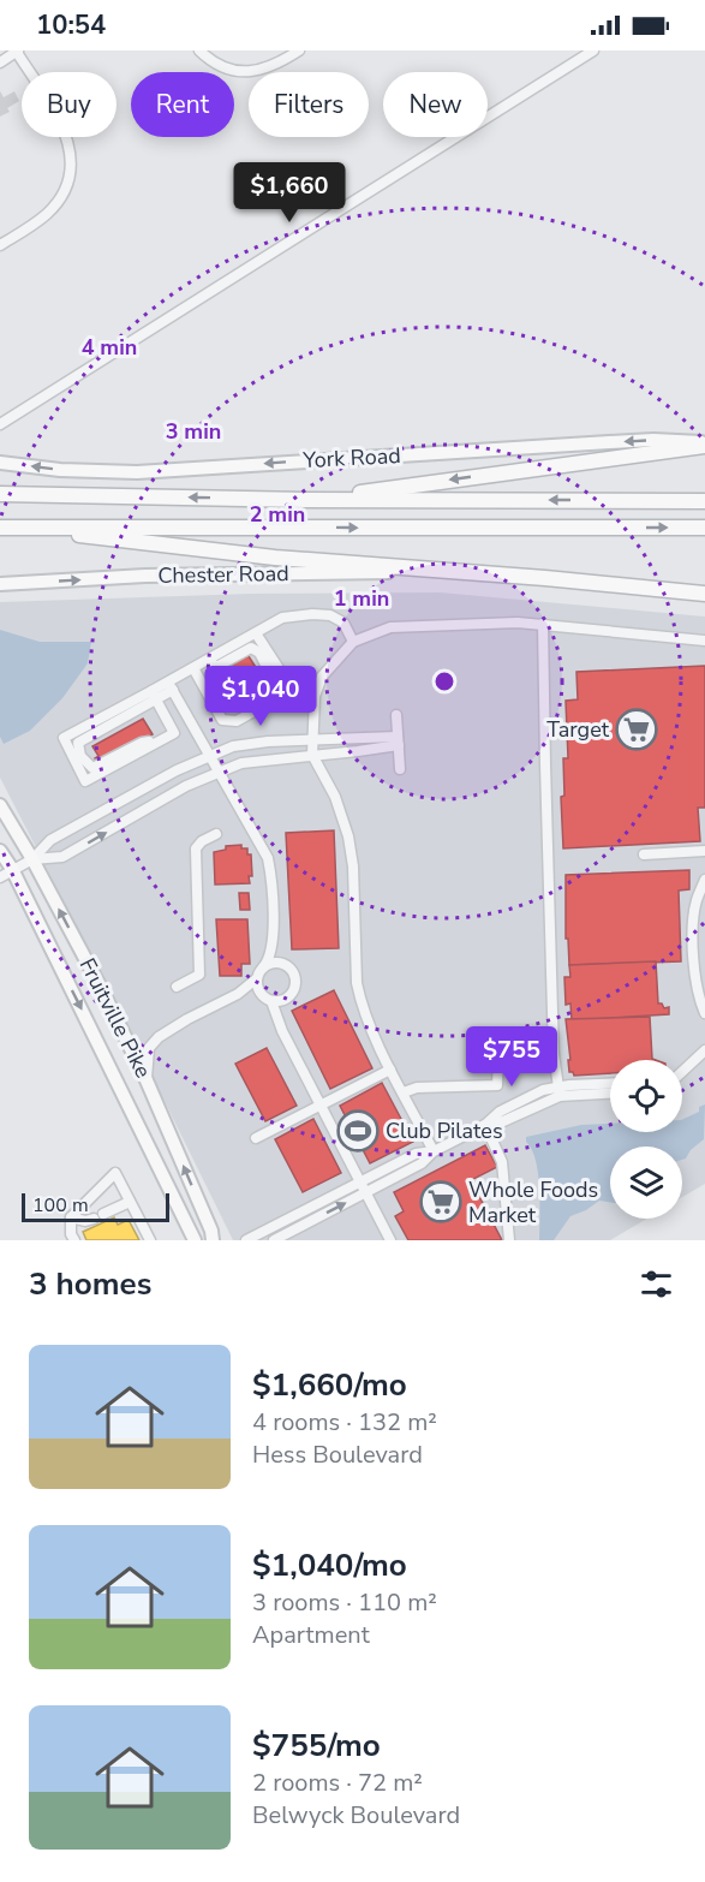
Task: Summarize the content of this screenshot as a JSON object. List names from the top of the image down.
{
  "streets": {
    "highway": ["Chester Road"],
    "main road": ["York Road", "Fruitville Pike"]
  },
  "one_way": ["York Road", "Chester Road"],
  "places": {
    "supermarket": ["Target", "Whole Foods Market"],
    "sports": ["Club Pilates"]
  },
  "scale_bar": "100 m",
  "page": {
    "status": "10:54",
    "chip": [
      "Buy",
      "Rent",
      "Filters",
      "New"
    ],
    "price": ["$1,660", "$1,040", "$755"],
    "scale": "100 m",
    "heading": "3 homes",
    "list": [
      {
        "name": "$1,660/mo",
        "note": "4 rooms · 132 m² · Hess Boulevard"
      },
      {
        "name": "$1,040/mo",
        "note": "3 rooms · 110 m² · Apartment"
      },
      {
        "name": "$755/mo",
        "note": "2 rooms · 72 m² · Belwyck Boulevard"
      }
    ]
  },
  "rings": [
    "4 min",
    "3 min",
    "2 min",
    "1 min"
  ]
}
